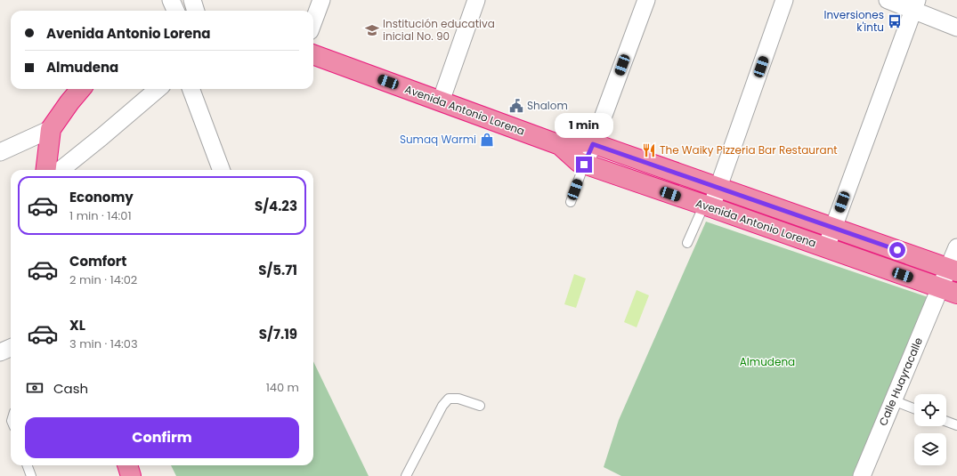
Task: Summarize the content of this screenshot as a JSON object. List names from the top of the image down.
{
  "streets": {
    "highway": ["Avenida Antonio Lorena"],
    "street": ["Calle Huayracalle"]
  },
  "crossings": [
    ["Avenida Antonio Lorena", "Calle Huayracalle"]
  ],
  "parks": ["Almudena"],
  "places": {
    "bus stop": ["Inversiones k'intu"],
    "school or university": ["Institución educativa inicial No. 90"],
    "public building": ["Shalom"],
    "shop": ["Sumaq Warmi"],
    "restaurant": ["The Waiky Pizzeria Bar Restaurant"]
  },
  "page": {
    "banner": ["Avenida Antonio Lorena", "Almudena"],
    "bubble": "1 min",
    "list": [
      {
        "name": "Economy",
        "note": "1 min · 14:01",
        "value": "S/4.23"
      },
      {
        "name": "Comfort",
        "note": "2 min · 14:02",
        "value": "S/5.71"
      },
      {
        "name": "XL",
        "note": "3 min · 14:03",
        "value": "S/7.19"
      }
    ],
    "pay": ["Cash", "140 m"],
    "buttons": "Confirm"
  }
}
